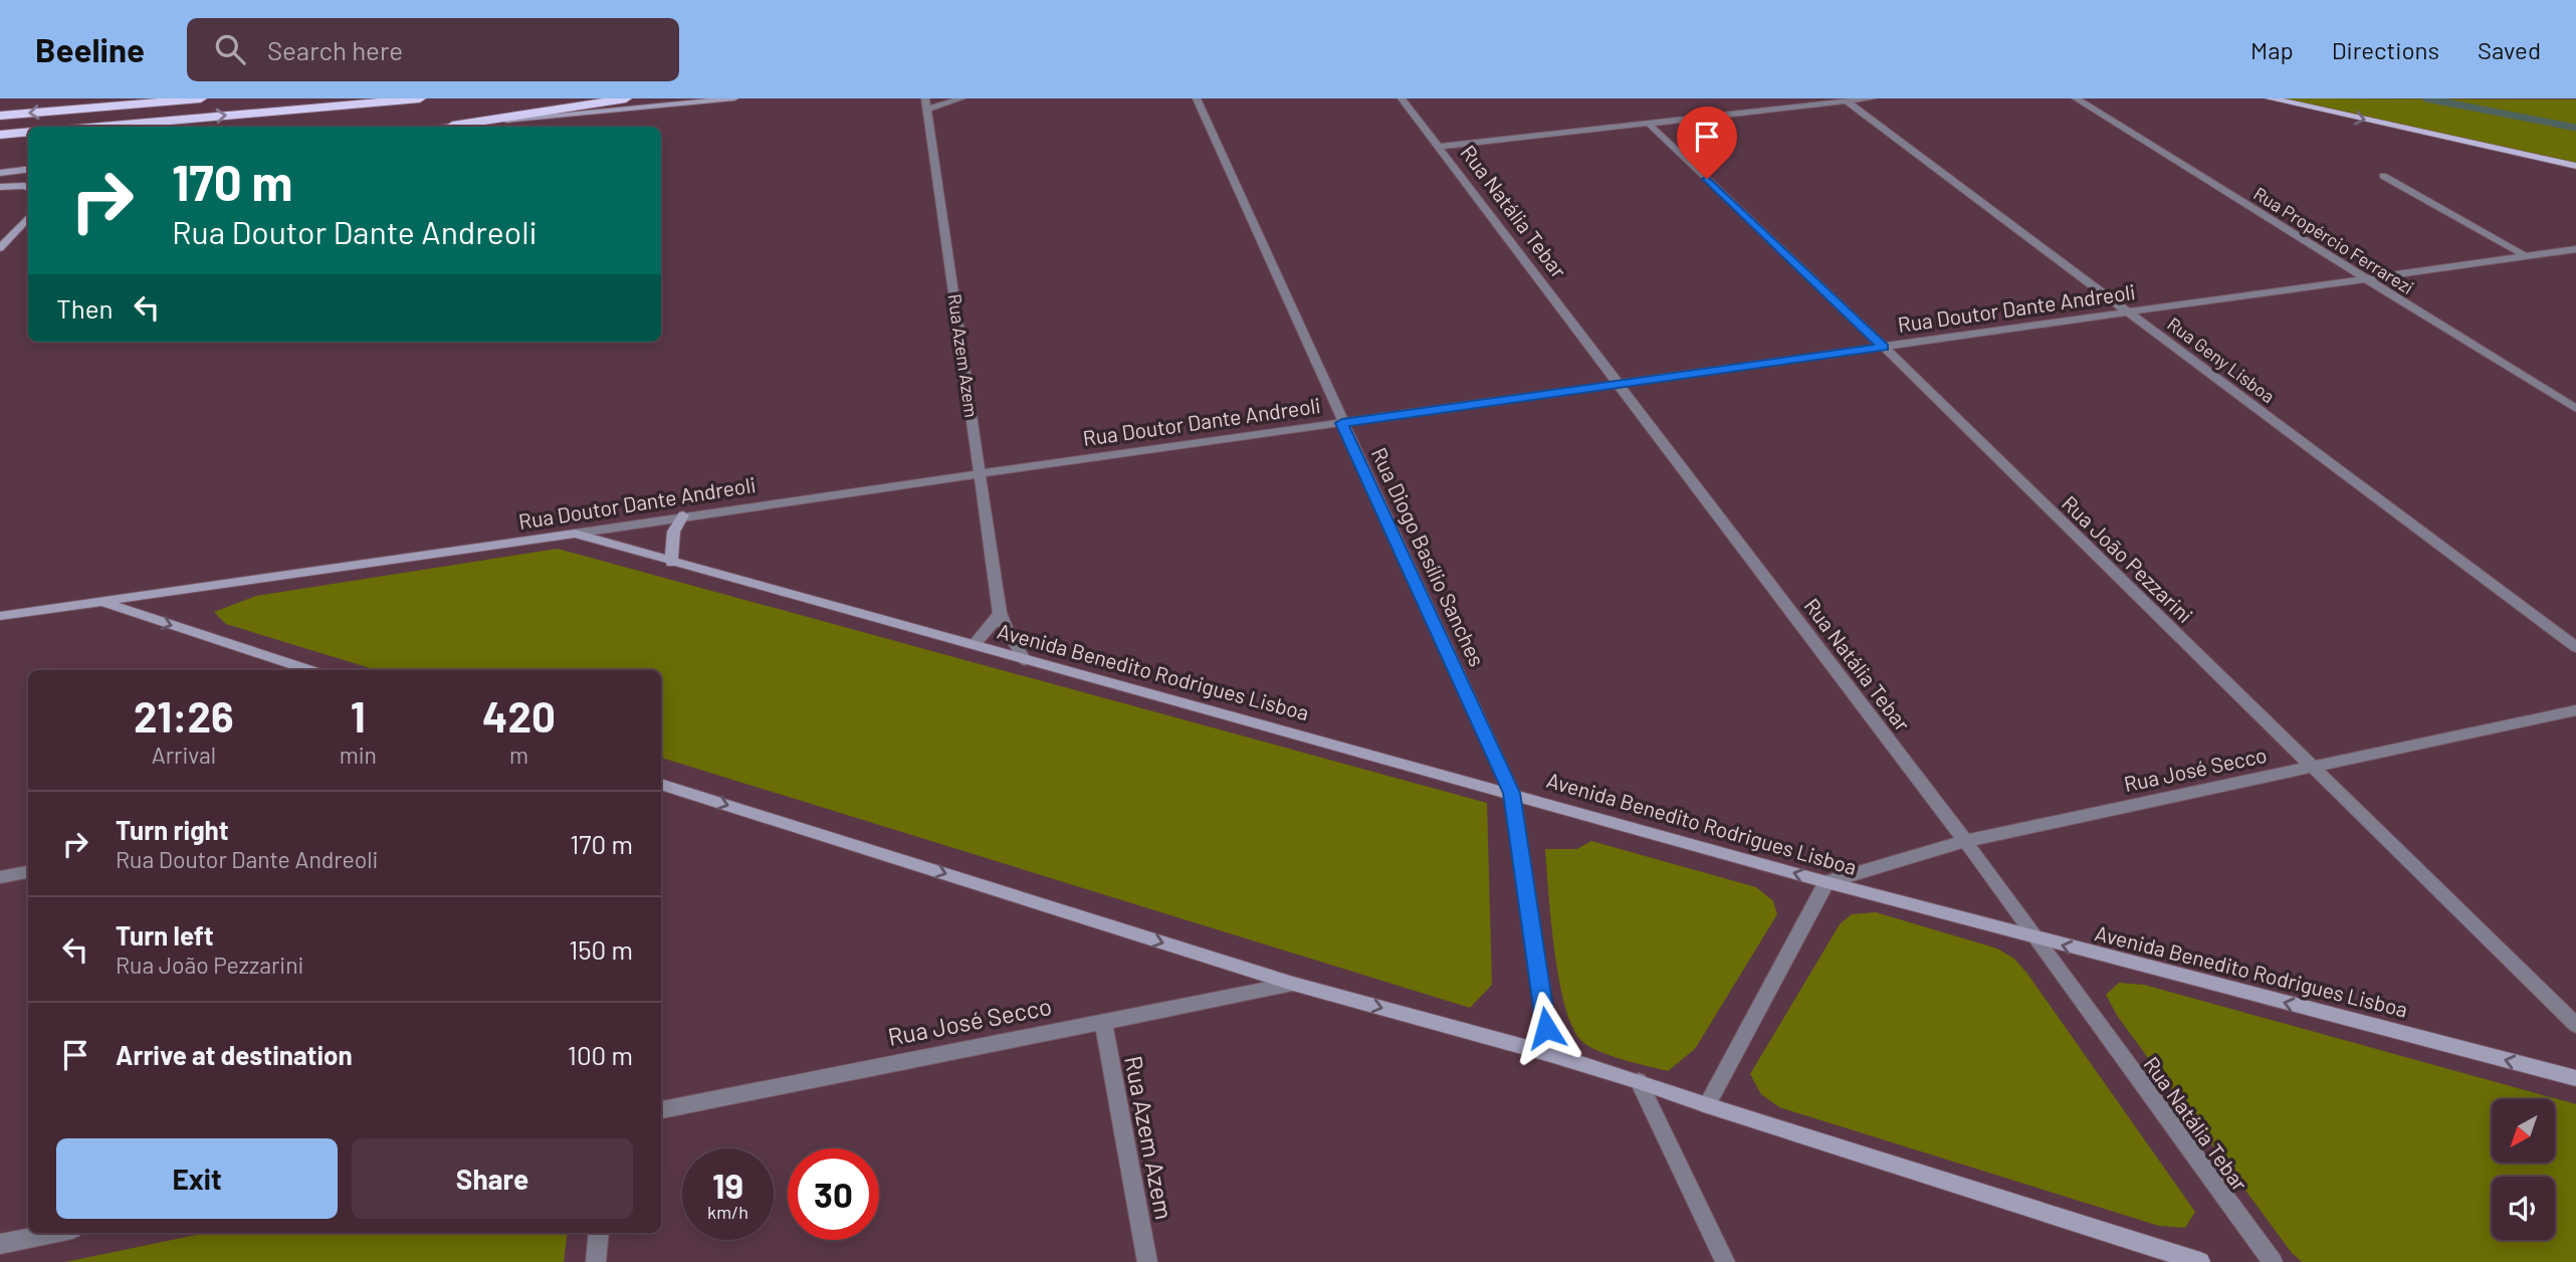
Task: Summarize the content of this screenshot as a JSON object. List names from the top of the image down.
{
  "streets": {
    "main road": ["Rua Doutor Dante Andreoli", "Avenida Benedito Rodrigues Lisboa"],
    "street": [
      "Rua Natália Tebar",
      "Rua Propércio Ferrarezi",
      "Rua Azem Azem",
      "Rua Geny Lisboa",
      "Rua Diogo Basílio Sanches",
      "Rua João Pezzarini",
      "Rua José Secco"
    ]
  },
  "crossings": [
    ["Rua Natália Tebar", "Rua Doutor Dante Andreoli"],
    ["Rua Natália Tebar", "Avenida Benedito Rodrigues Lisboa"],
    ["Rua Natália Tebar", "Rua José Secco"],
    ["Rua Propércio Ferrarezi", "Rua Doutor Dante Andreoli"],
    ["Rua Doutor Dante Andreoli", "Rua Azem Azem"],
    ["Rua Doutor Dante Andreoli", "Rua Geny Lisboa"],
    ["Rua Doutor Dante Andreoli", "Rua Diogo Basílio Sanches"],
    ["Rua Doutor Dante Andreoli", "Rua João Pezzarini"],
    ["Rua Doutor Dante Andreoli", "Avenida Benedito Rodrigues Lisboa"],
    ["Rua Azem Azem", "Avenida Benedito Rodrigues Lisboa"],
    ["Rua Azem Azem", "Rua José Secco"],
    ["Rua Diogo Basílio Sanches", "Avenida Benedito Rodrigues Lisboa"],
    ["Rua João Pezzarini", "Rua José Secco"],
    ["Avenida Benedito Rodrigues Lisboa", "Rua José Secco"]
  ],
  "one_way": ["Avenida Benedito Rodrigues Lisboa"],
  "north": "bottom left",
  "page": {
    "header": "Beeline",
    "search": "Search here",
    "nav": ["Map", "Directions", "Saved"],
    "turn": ["170 m", "Rua Doutor Dante Andreoli"],
    "then": "Then",
    "eta": [
      "21:26",
      "Arrival",
      "1",
      "min",
      "420",
      "m"
    ],
    "list": [
      {
        "name": "Turn right",
        "note": "Rua Doutor Dante Andreoli",
        "value": "170 m"
      },
      {
        "name": "Turn left",
        "note": "Rua João Pezzarini",
        "value": "150 m"
      },
      {
        "name": "Arrive at destination",
        "value": "100 m"
      }
    ],
    "buttons": ["Exit", "Share"],
    "speed": "19 km/h",
    "limit": "30"
  }
}
